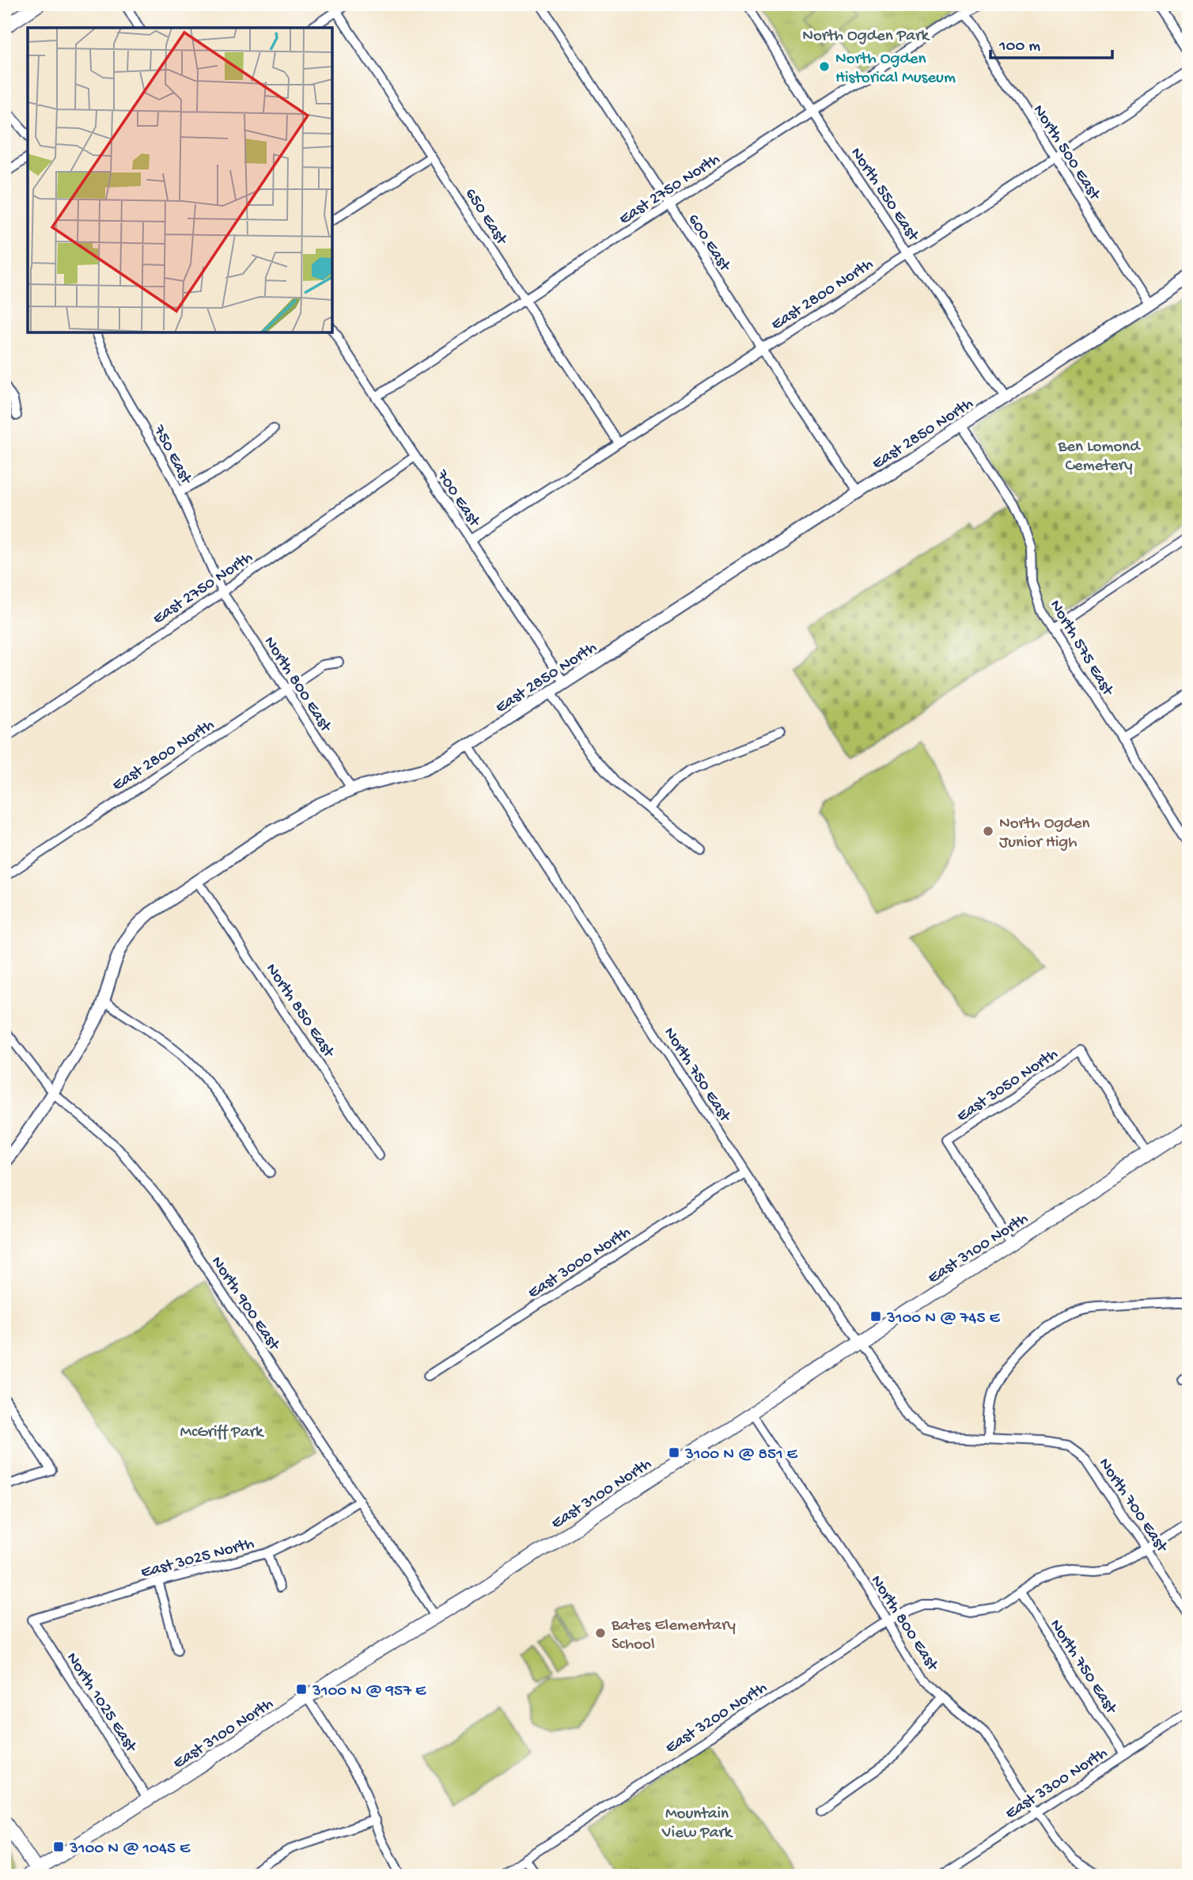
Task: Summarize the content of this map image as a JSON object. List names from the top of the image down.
{
  "streets": {
    "main road": ["East 3100 North"],
    "street": [
      "North 500 East",
      "East 2750 North",
      "North 550 East",
      "650 East",
      "600 East",
      "East 2800 North",
      "East 2850 North",
      "750 East",
      "700 East",
      "North 575 East",
      "North 800 East",
      "North 850 East",
      "North 750 East",
      "East 3050 North",
      "East 3000 North",
      "North 900 East",
      "North 700 East",
      "East 3025 North",
      "North 1025 East",
      "East 3200 North",
      "East 3300 North"
    ]
  },
  "crossings": [
    ["North 500 East", "East 2750 North"],
    ["North 500 East", "East 2800 North"],
    ["North 500 East", "East 2850 North"],
    ["East 2750 North", "North 550 East"],
    ["East 2750 North", "650 East"],
    ["East 2750 North", "600 East"],
    ["East 2750 North", "750 East"],
    ["East 2750 North", "700 East"],
    ["East 2750 North", "North 800 East"],
    ["North 550 East", "East 2800 North"],
    ["North 550 East", "East 2850 North"],
    ["650 East", "East 2800 North"],
    ["600 East", "East 2800 North"],
    ["600 East", "East 2850 North"],
    ["East 2800 North", "700 East"],
    ["East 2800 North", "North 800 East"],
    ["East 2850 North", "700 East"],
    ["East 2850 North", "North 575 East"],
    ["East 2850 North", "North 800 East"],
    ["East 2850 North", "North 850 East"],
    ["East 2850 North", "North 750 East"],
    ["East 2850 North", "North 900 East"],
    ["750 East", "North 800 East"],
    ["North 800 East", "East 3100 North"],
    ["North 800 East", "East 3200 North"],
    ["North 800 East", "East 3300 North"],
    ["North 750 East", "East 3100 North"],
    ["North 750 East", "East 3000 North"],
    ["North 750 East", "North 700 East"],
    ["North 750 East", "East 3200 North"],
    ["North 750 East", "East 3300 North"],
    ["East 3050 North", "East 3100 North"],
    ["East 3100 North", "North 900 East"],
    ["East 3100 North", "North 1025 East"],
    ["North 900 East", "East 3025 North"],
    ["North 700 East", "East 3200 North"],
    ["East 3025 North", "North 1025 East"]
  ],
  "parks": [
    "North Ogden Park",
    "Ben Lomond Cemetery",
    "McGriff Park",
    "Mountain View Park"
  ],
  "places": {
    "other": ["North Ogden Historical Museum", "North Ogden Junior High", "Bates Elementary School"],
    "transit": [
      "3100 N @ 745 E",
      "3100 N @ 851 E",
      "3100 N @ 957 E",
      "3100 N @ 1045 E"
    ]
  },
  "scale_bar": "100 m"
}
